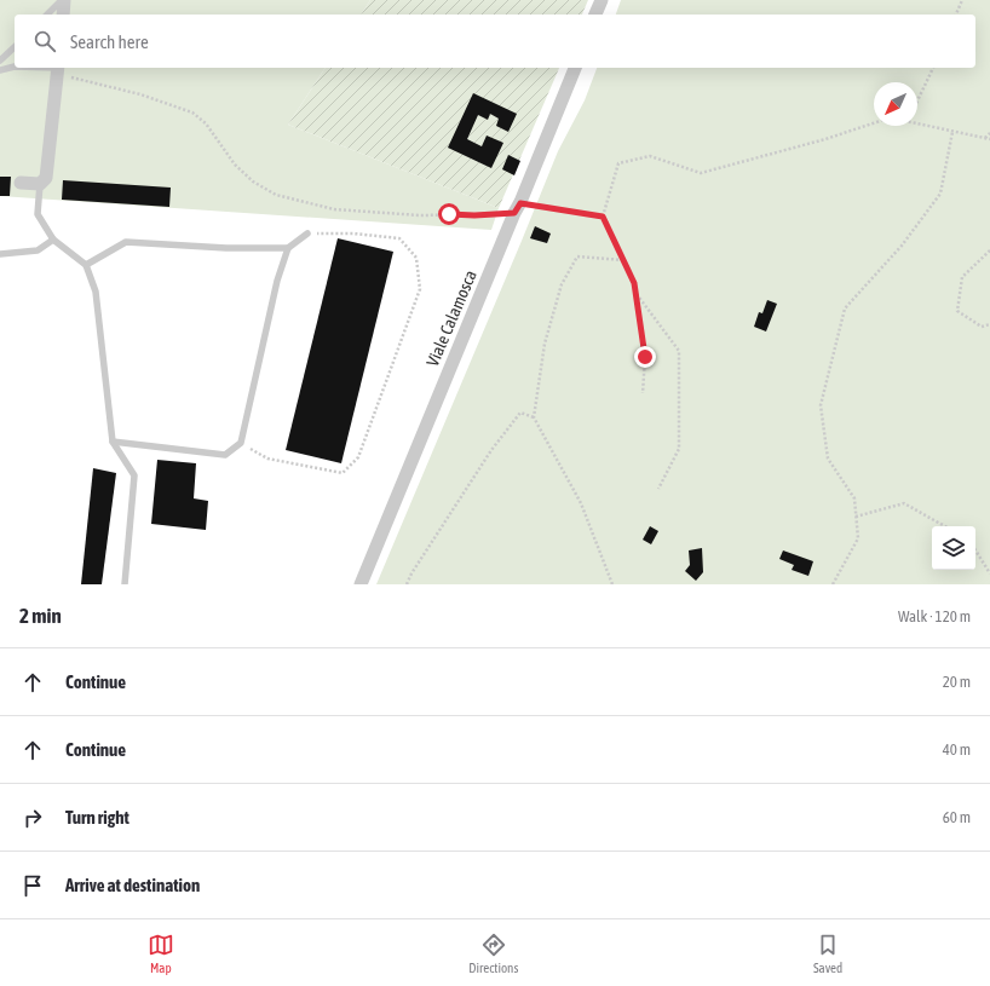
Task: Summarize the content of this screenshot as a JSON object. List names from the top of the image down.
{
  "streets": {
    "street": ["Viale Calamosca"]
  },
  "north": "bottom left",
  "page": {
    "search": "Search here",
    "heading": ["2 min", "Walk · 120 m"],
    "list": [
      ["Continue", "20 m"],
      ["Continue", "40 m"],
      ["Turn right", "60 m"],
      "Arrive at destination"
    ],
    "nav": ["Map", "Directions", "Saved"]
  }
}
